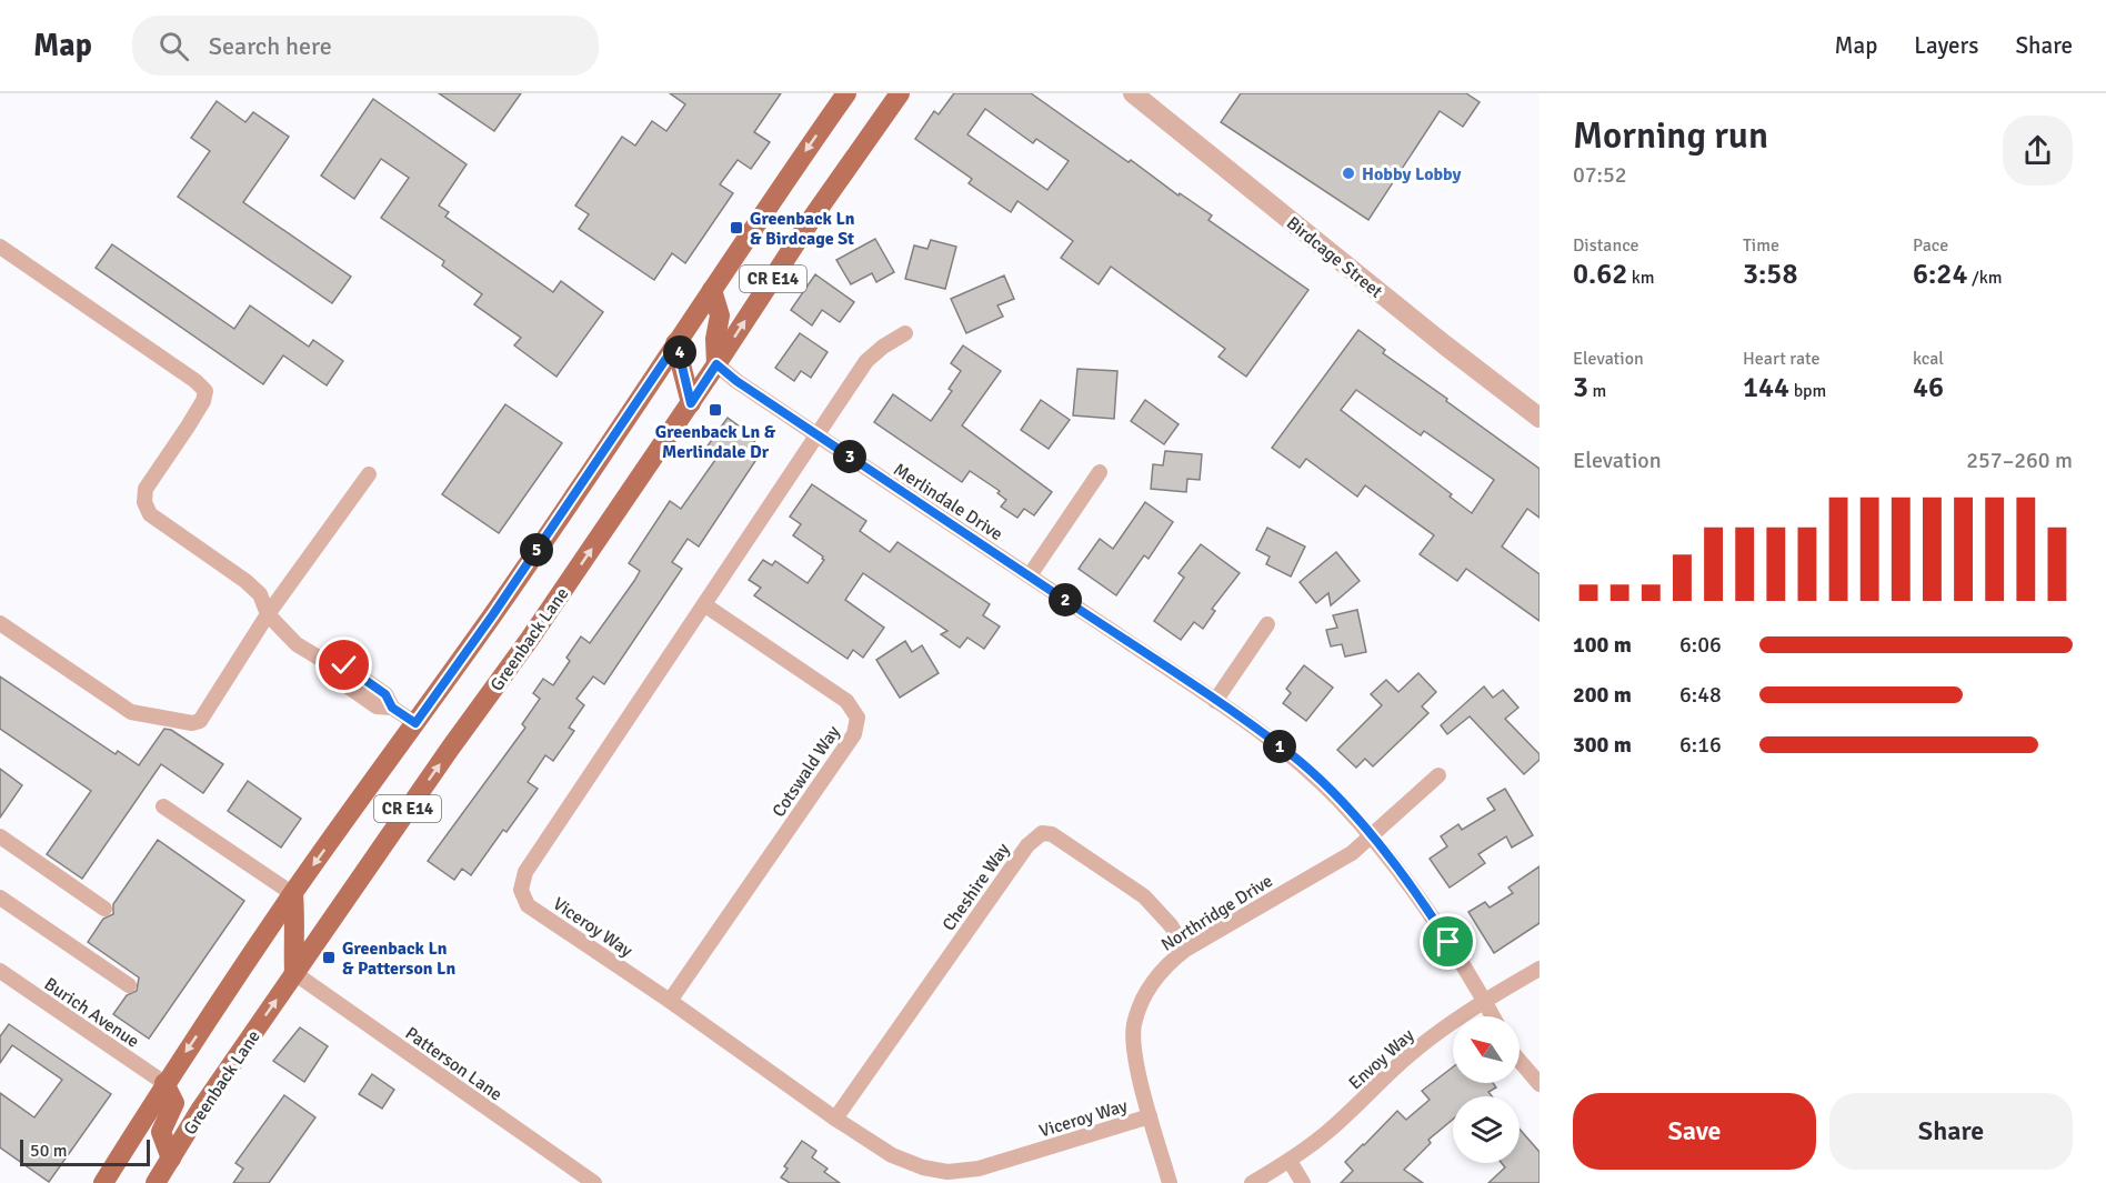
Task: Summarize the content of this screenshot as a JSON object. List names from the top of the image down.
{
  "streets": {
    "main road": ["CR E14", "Greenback Lane"],
    "street": [
      "Birdcage Street",
      "Merlindale Drive",
      "Cotswald Way",
      "Cheshire Way",
      "Northridge Drive",
      "Viceroy Way",
      "Burich Avenue",
      "Envoy Way",
      "Patterson Lane"
    ]
  },
  "crossings": [
    ["CR E14", "Burich Avenue"],
    ["Merlindale Drive", "Greenback Lane"],
    ["Merlindale Drive", "Northridge Drive"],
    ["Merlindale Drive", "Viceroy Way"],
    ["Merlindale Drive", "Envoy Way"],
    ["Greenback Lane", "Patterson Lane"],
    ["Cotswald Way", "Viceroy Way"],
    ["Cheshire Way", "Northridge Drive"],
    ["Cheshire Way", "Viceroy Way"],
    ["Northridge Drive", "Viceroy Way"]
  ],
  "places": {
    "other": ["Hobby Lobby"],
    "transit": ["Greenback Ln & Birdcage St", "Greenback Ln & Merlindale Dr", "Greenback Ln & Patterson Ln"]
  },
  "scale_bar": "50 m",
  "north": "top left",
  "page": {
    "header": "Map",
    "search": "Search here",
    "nav": ["Map", "Layers", "Share"],
    "heading": ["Morning run", "07:52"],
    "stats": [
      ["Distance", "0.62 km"],
      ["Time", "3:58"],
      ["Pace", "6:24 /km"],
      ["Elevation", "3 m"],
      ["Heart rate", "144 bpm"],
      ["kcal", "46"]
    ],
    "pins": [
      "4",
      "3",
      "5",
      "2",
      "1"
    ],
    "chart": ["Elevation", "257–260 m"],
    "list": [
      {
        "name": "100 m",
        "note": "6:06"
      },
      {
        "name": "200 m",
        "note": "6:48"
      },
      {
        "name": "300 m",
        "note": "6:16"
      }
    ],
    "buttons": ["Save", "Share"],
    "scale": "50 m"
  }
}
